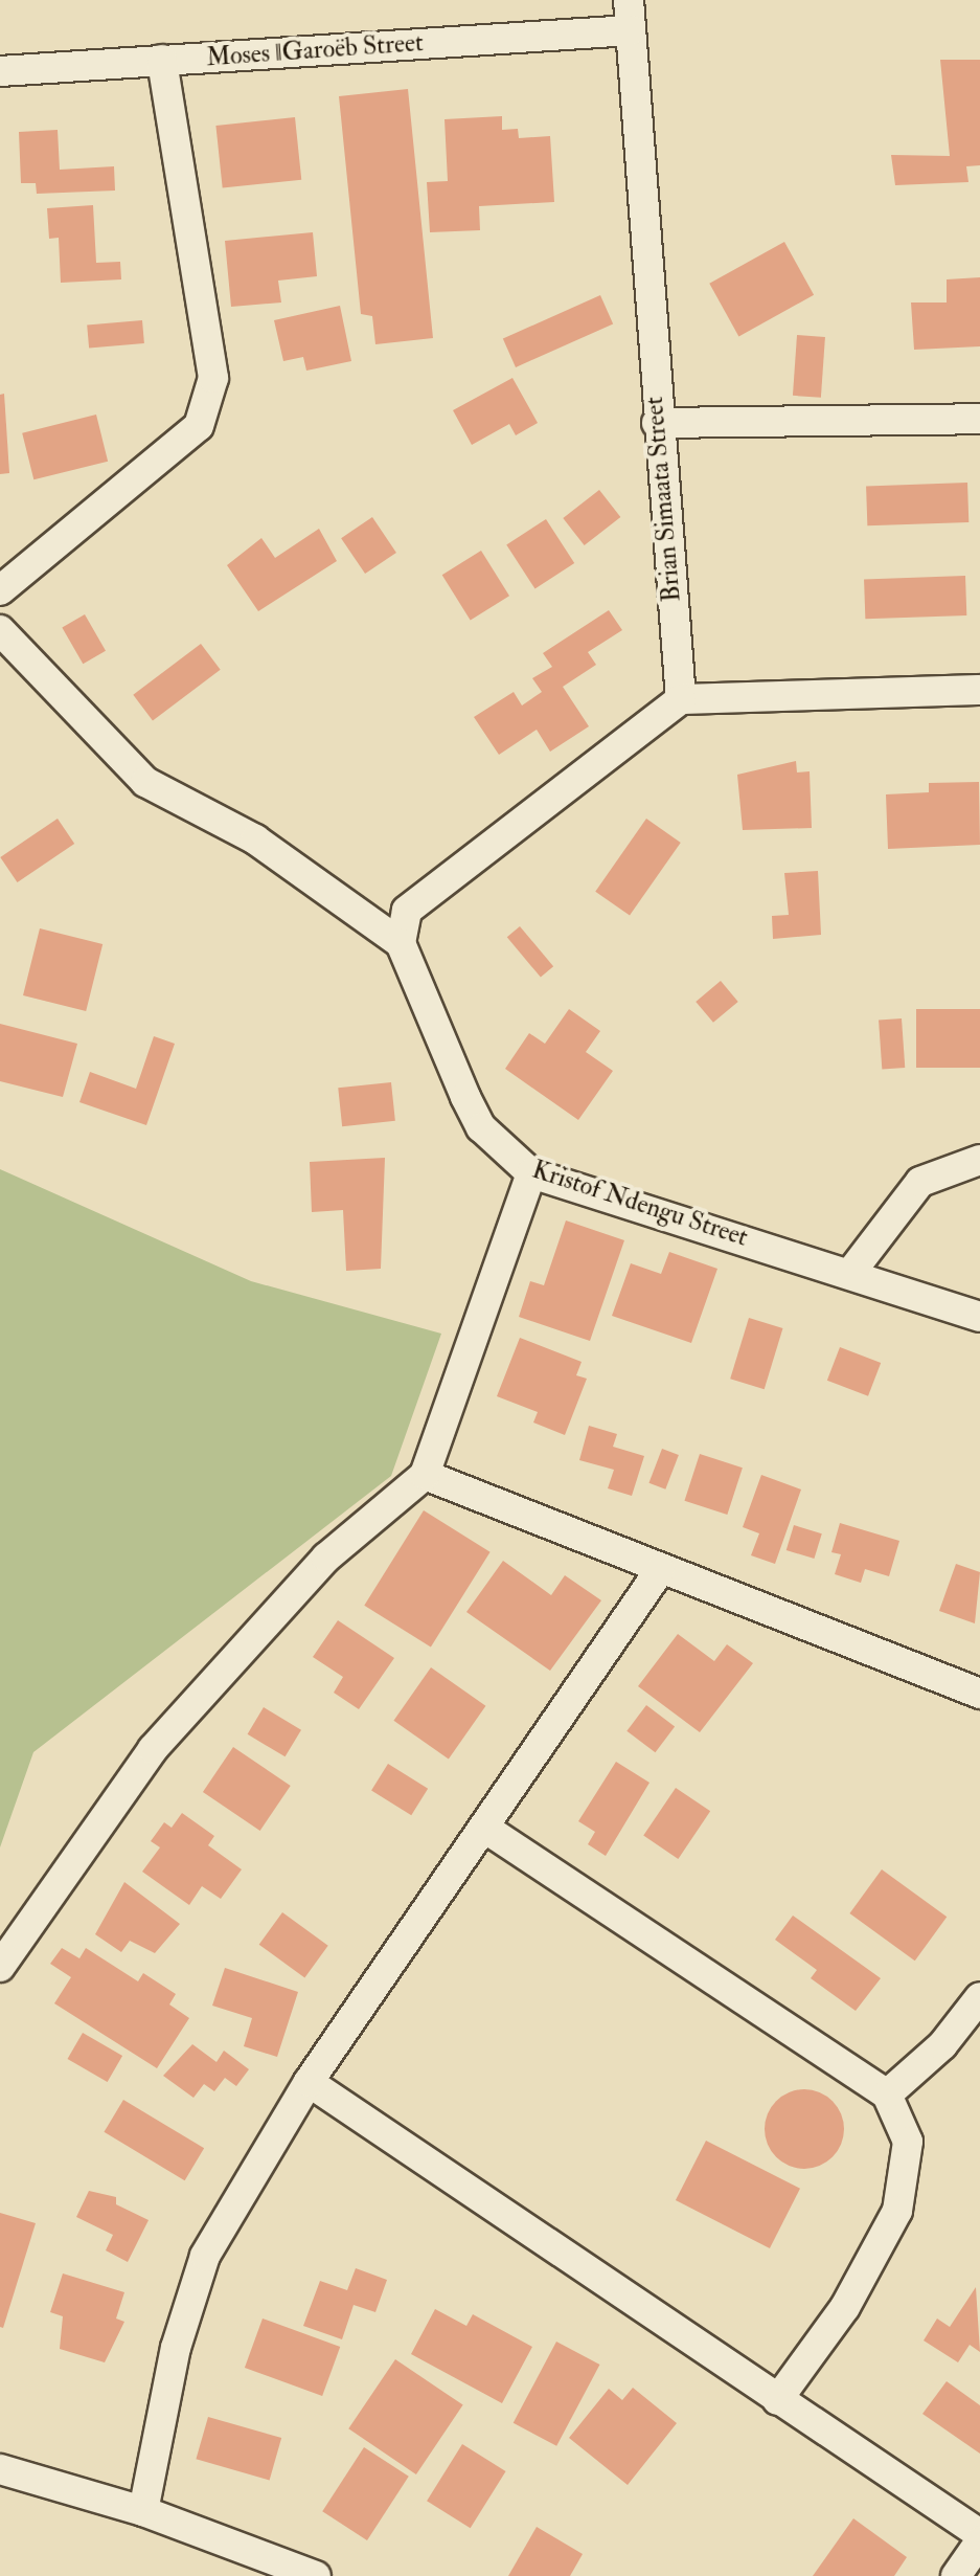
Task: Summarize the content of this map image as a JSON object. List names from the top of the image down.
{
  "streets": {
    "street": ["Moses ǁGaroëb Street", "Brian Simaata Street", "Kristof Ndengu Street"]
  },
  "crossings": [
    ["Moses ǁGaroëb Street", "Brian Simaata Street"]
  ]
}
